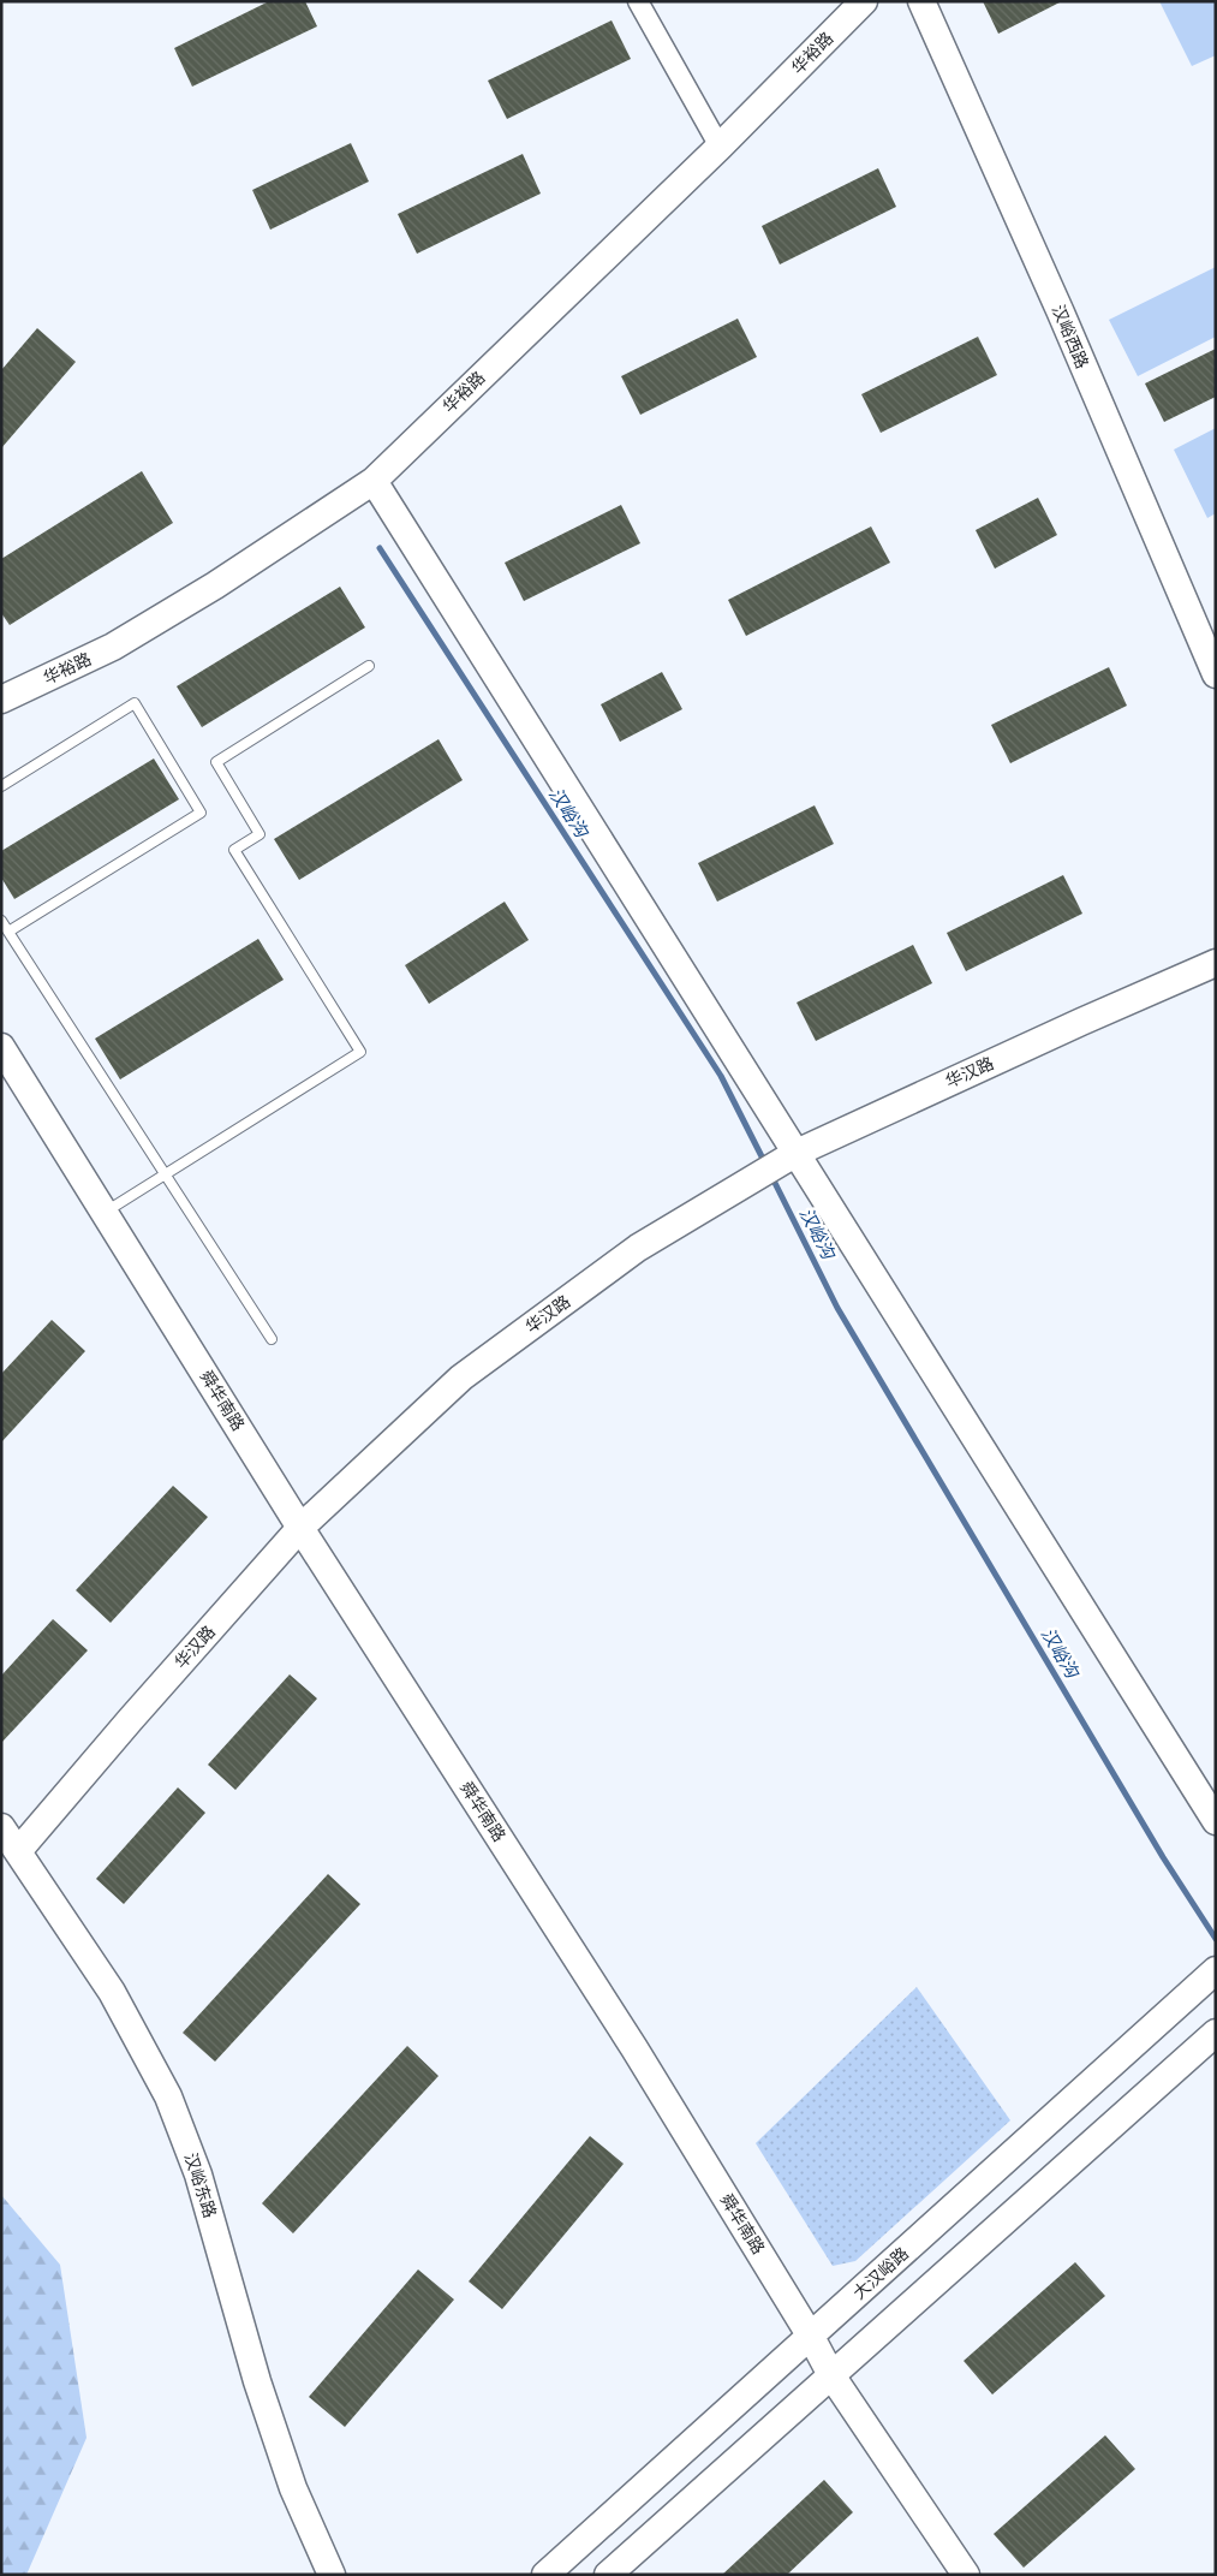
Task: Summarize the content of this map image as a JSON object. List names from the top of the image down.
{
  "streets": {
    "street": [
      "华裕路",
      "汉峪西路",
      "华汉路",
      "舜华南路",
      "汉峪东路",
      "大汉峪路"
    ]
  },
  "crossings": [
    ["华汉路", "舜华南路"],
    ["华汉路", "汉峪东路"],
    ["舜华南路", "大汉峪路"]
  ],
  "water": ["汉峪沟"]
}
